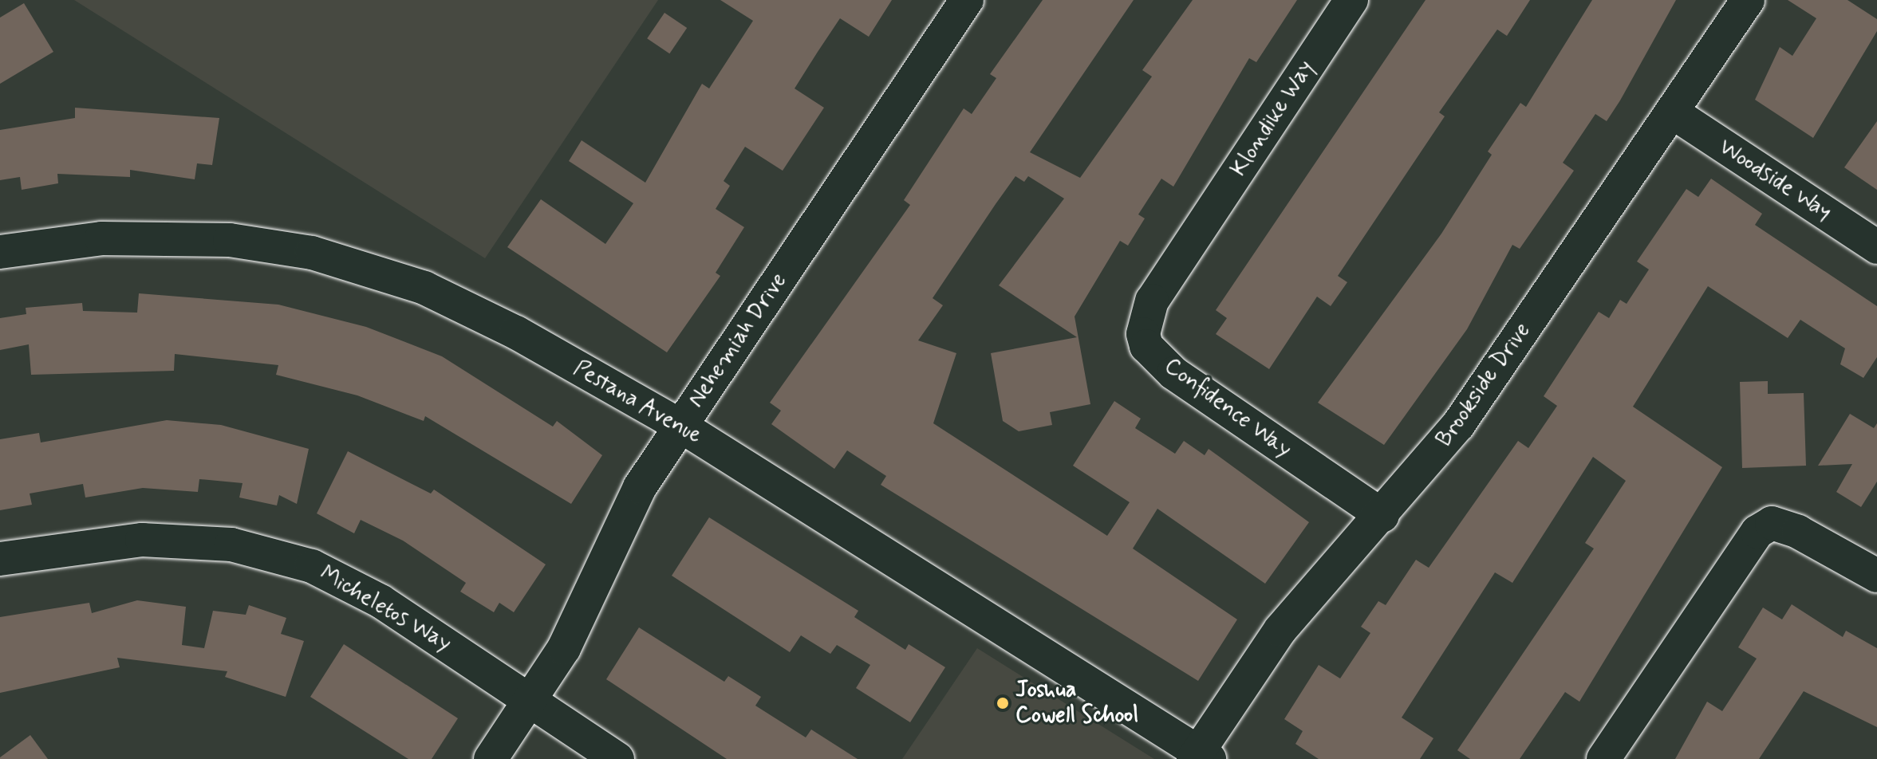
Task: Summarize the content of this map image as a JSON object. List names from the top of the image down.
{
  "streets": {
    "street": [
      "Klondike Way",
      "Woodside Way",
      "Nehemiah Drive",
      "Brookside Drive",
      "Pestana Avenue",
      "Confidence Way",
      "Micheletos Way"
    ]
  },
  "crossings": [
    ["Klondike Way", "Confidence Way"],
    ["Woodside Way", "Brookside Drive"],
    ["Nehemiah Drive", "Pestana Avenue"],
    ["Nehemiah Drive", "Micheletos Way"],
    ["Brookside Drive", "Pestana Avenue"],
    ["Brookside Drive", "Confidence Way"]
  ],
  "places": ["Joshua Cowell School"]
}
